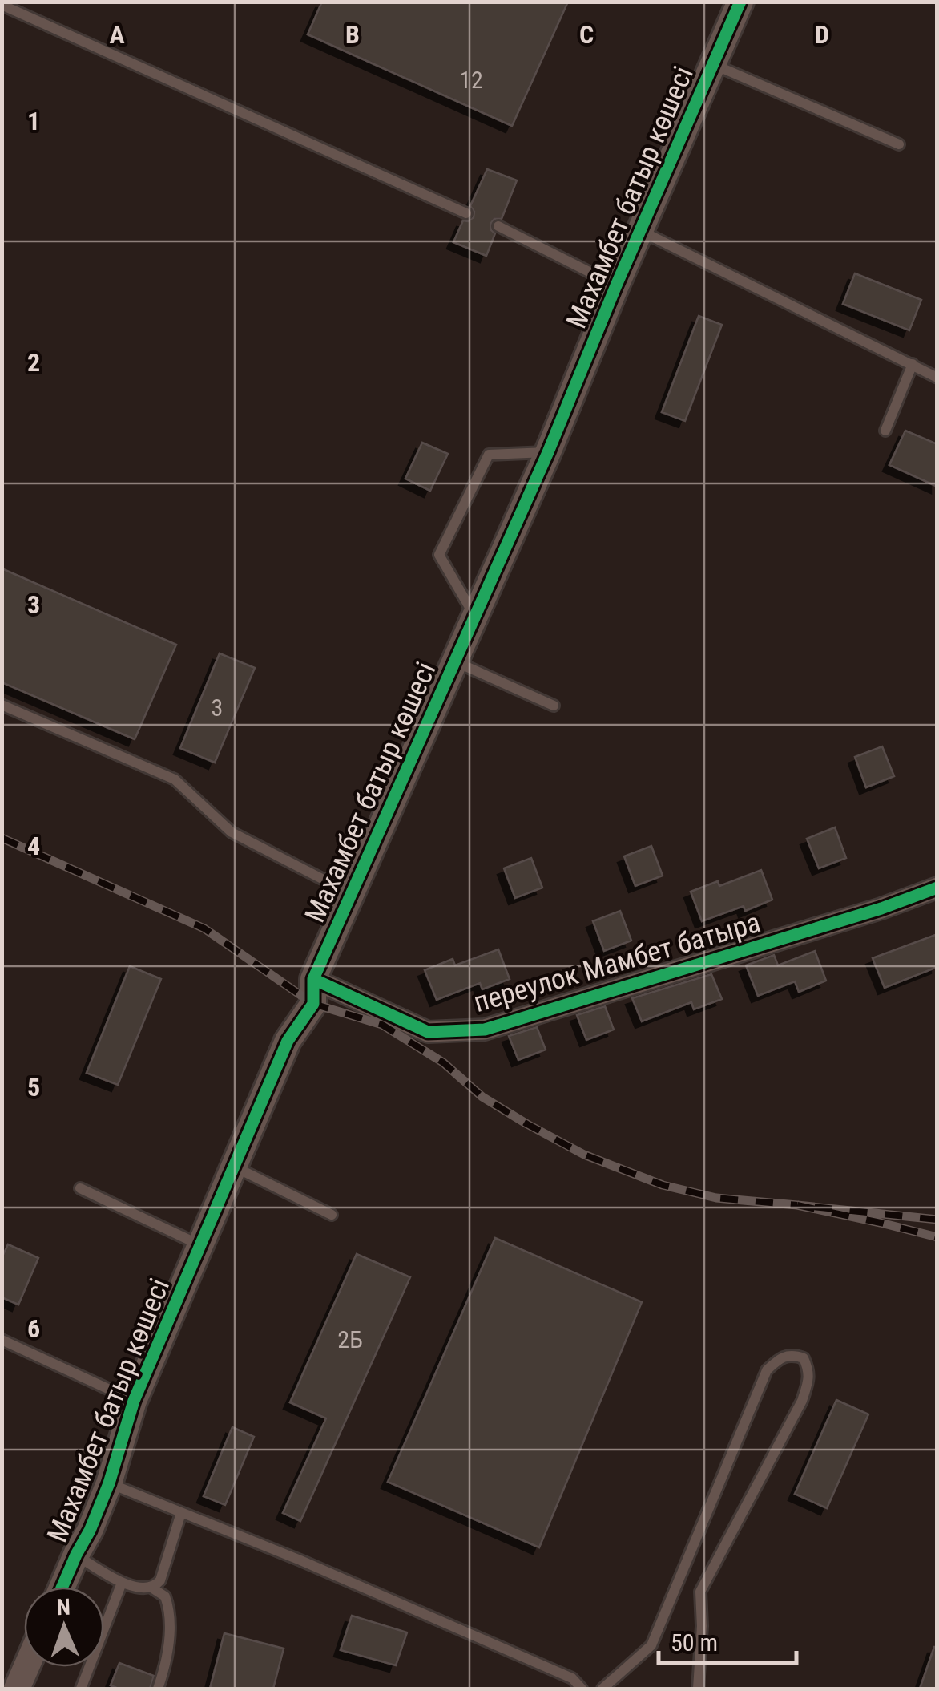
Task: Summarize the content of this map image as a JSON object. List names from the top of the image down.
{
  "streets": {
    "street": ["Махамбет батыр көшесі", "переулок Мамбет батыра"]
  },
  "crossings": [
    ["Махамбет батыр көшесі", "переулок Мамбет батыра"]
  ],
  "house_numbers": ["12", "3", "2Б"],
  "scale_bar": "50 m",
  "north": "top",
  "grid": {
    "columns": [
      "A",
      "B",
      "C",
      "D"
    ],
    "rows": [
      "1",
      "2",
      "3",
      "4",
      "5",
      "6"
    ]
  }
}
